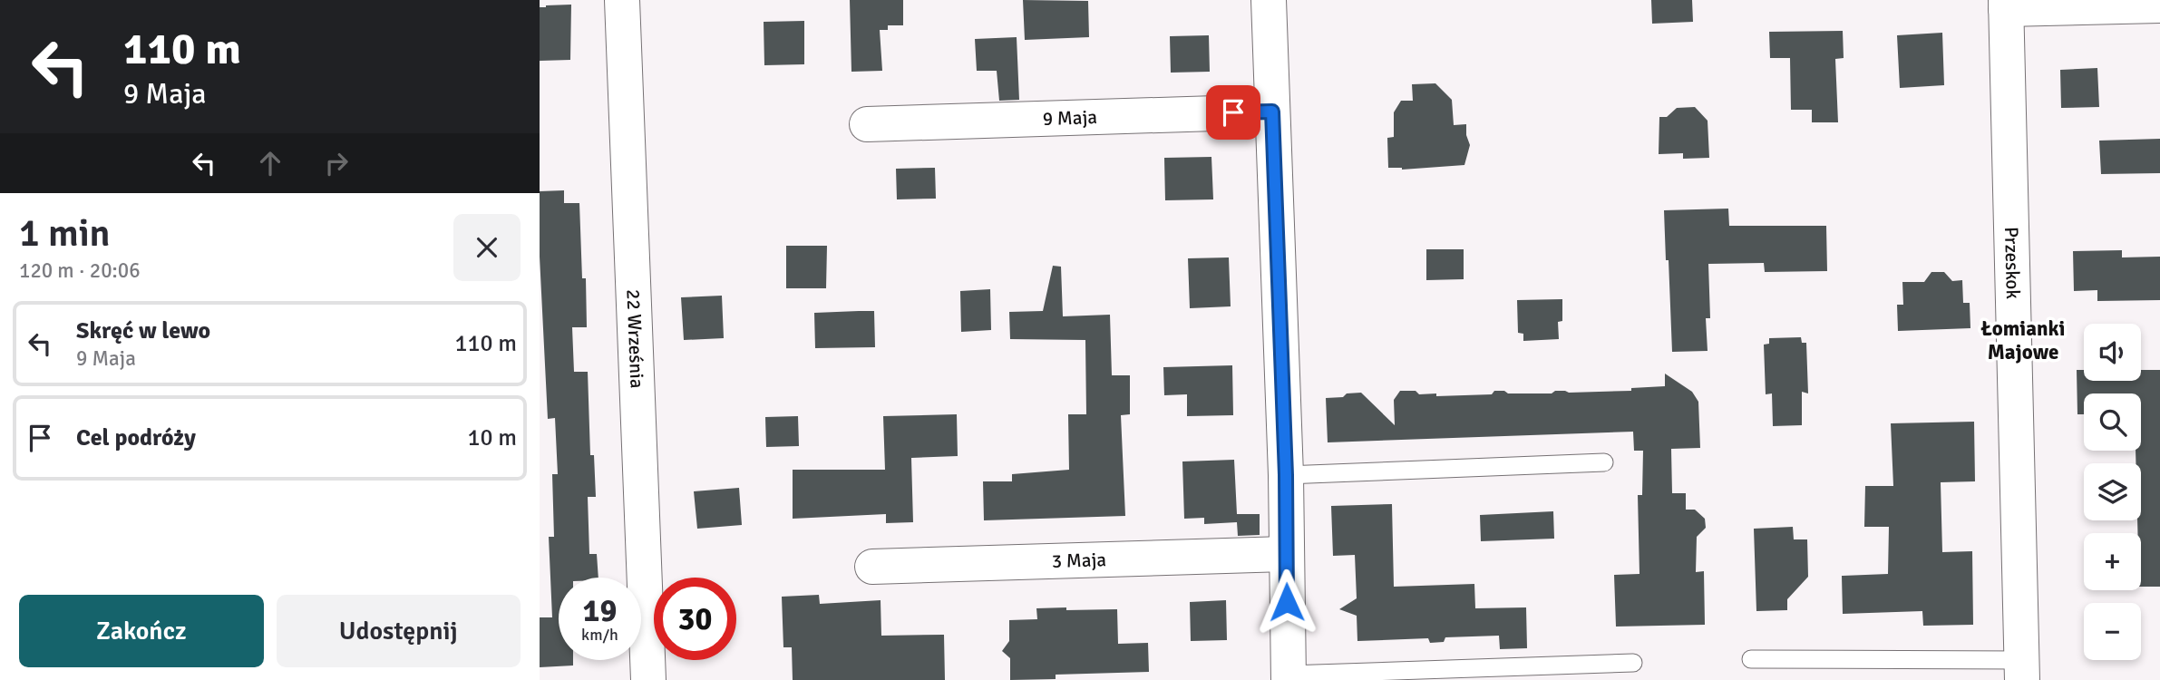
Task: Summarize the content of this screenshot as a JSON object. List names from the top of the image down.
{
  "streets": {
    "street": [
      "9 Maja",
      "Przeskok",
      "22 Września",
      "3 Maja"
    ]
  },
  "districts": ["Łomianki Majowe"],
  "page": {
    "turn": ["110 m", "9 Maja"],
    "heading": ["1 min", "120 m · 20:06"],
    "list": [
      {
        "name": "Skręć w lewo",
        "note": "9 Maja",
        "value": "110 m"
      },
      {
        "name": "Cel podróży",
        "value": "10 m"
      }
    ],
    "map_buttons": ["+", "−"],
    "speed": "19 km/h",
    "limit": "30",
    "buttons": ["Zakończ", "Udostępnij"]
  }
}
